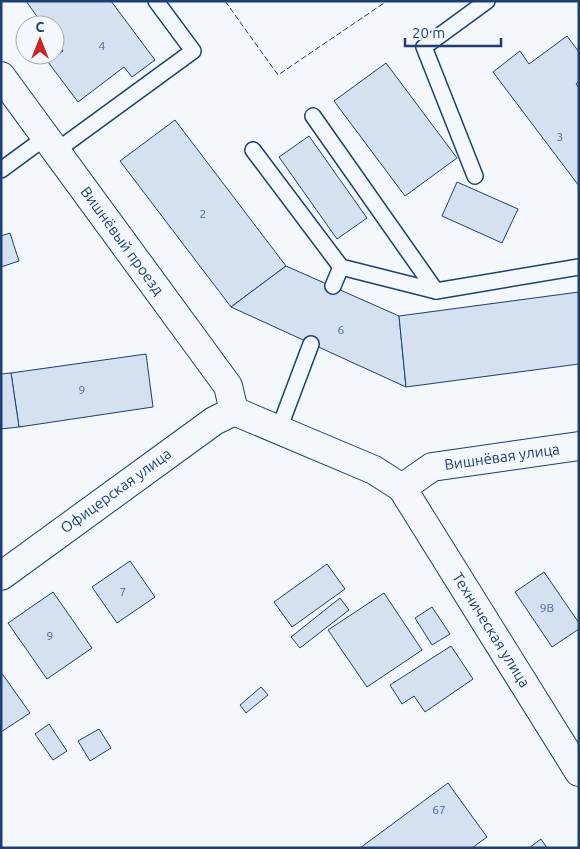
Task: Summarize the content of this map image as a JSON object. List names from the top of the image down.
{
  "streets": {
    "street": [
      "Вишнёвый проезд",
      "Вишнёвая улица",
      "Офицерская улица",
      "Техническая улица"
    ]
  },
  "crossings": [
    ["Вишнёвый проезд", "Офицерская улица"],
    ["Вишнёвая улица", "Техническая улица"]
  ],
  "house_numbers": [
    "4",
    "3",
    "2",
    "6",
    "9",
    "7",
    "9В",
    "9",
    "67"
  ],
  "scale_bar": "20 m",
  "north": "top"
}
